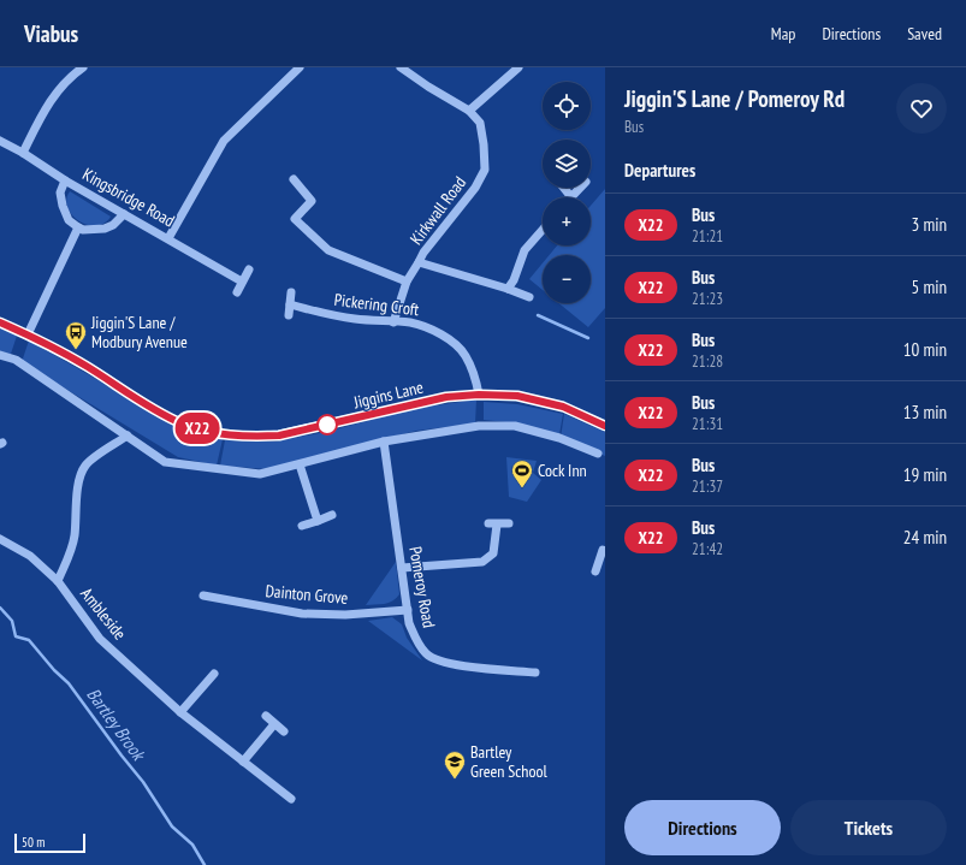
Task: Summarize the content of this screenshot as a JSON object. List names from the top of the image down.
{
  "streets": {
    "street": [
      "Kingsbridge Road",
      "Kirkwall Road",
      "Pickering Croft",
      "Jiggins Lane",
      "Pomeroy Road",
      "Dainton Grove",
      "Ambleside"
    ]
  },
  "crossings": [
    ["Kirkwall Road", "Pickering Croft"],
    ["Pickering Croft", "Jiggins Lane"],
    ["Pomeroy Road", "Dainton Grove"]
  ],
  "water": ["Bartley Brook"],
  "places": {
    "bus stop": ["Jiggin'S Lane / Modbury Avenue"],
    "sports": ["Cock Inn"],
    "school or university": ["Bartley Green School"]
  },
  "lines": ["bus line X22"],
  "scale_bar": "50 m",
  "page": {
    "header": "Viabus",
    "nav": ["Map", "Directions", "Saved"],
    "on_map": "X22",
    "heading": [
      ["Jiggin'S Lane / Pomeroy Rd", "Bus"],
      "Departures"
    ],
    "map_buttons": ["+", "−"],
    "list": [
      {
        "mark": "X22",
        "name": "Bus",
        "note": "21:21",
        "value": "3 min"
      },
      {
        "mark": "X22",
        "name": "Bus",
        "note": "21:23",
        "value": "5 min"
      },
      {
        "mark": "X22",
        "name": "Bus",
        "note": "21:28",
        "value": "10 min"
      },
      {
        "mark": "X22",
        "name": "Bus",
        "note": "21:31",
        "value": "13 min"
      },
      {
        "mark": "X22",
        "name": "Bus",
        "note": "21:37",
        "value": "19 min"
      },
      {
        "mark": "X22",
        "name": "Bus",
        "note": "21:42",
        "value": "24 min"
      }
    ],
    "buttons": ["Directions", "Tickets"],
    "scale": "50 m"
  }
}
